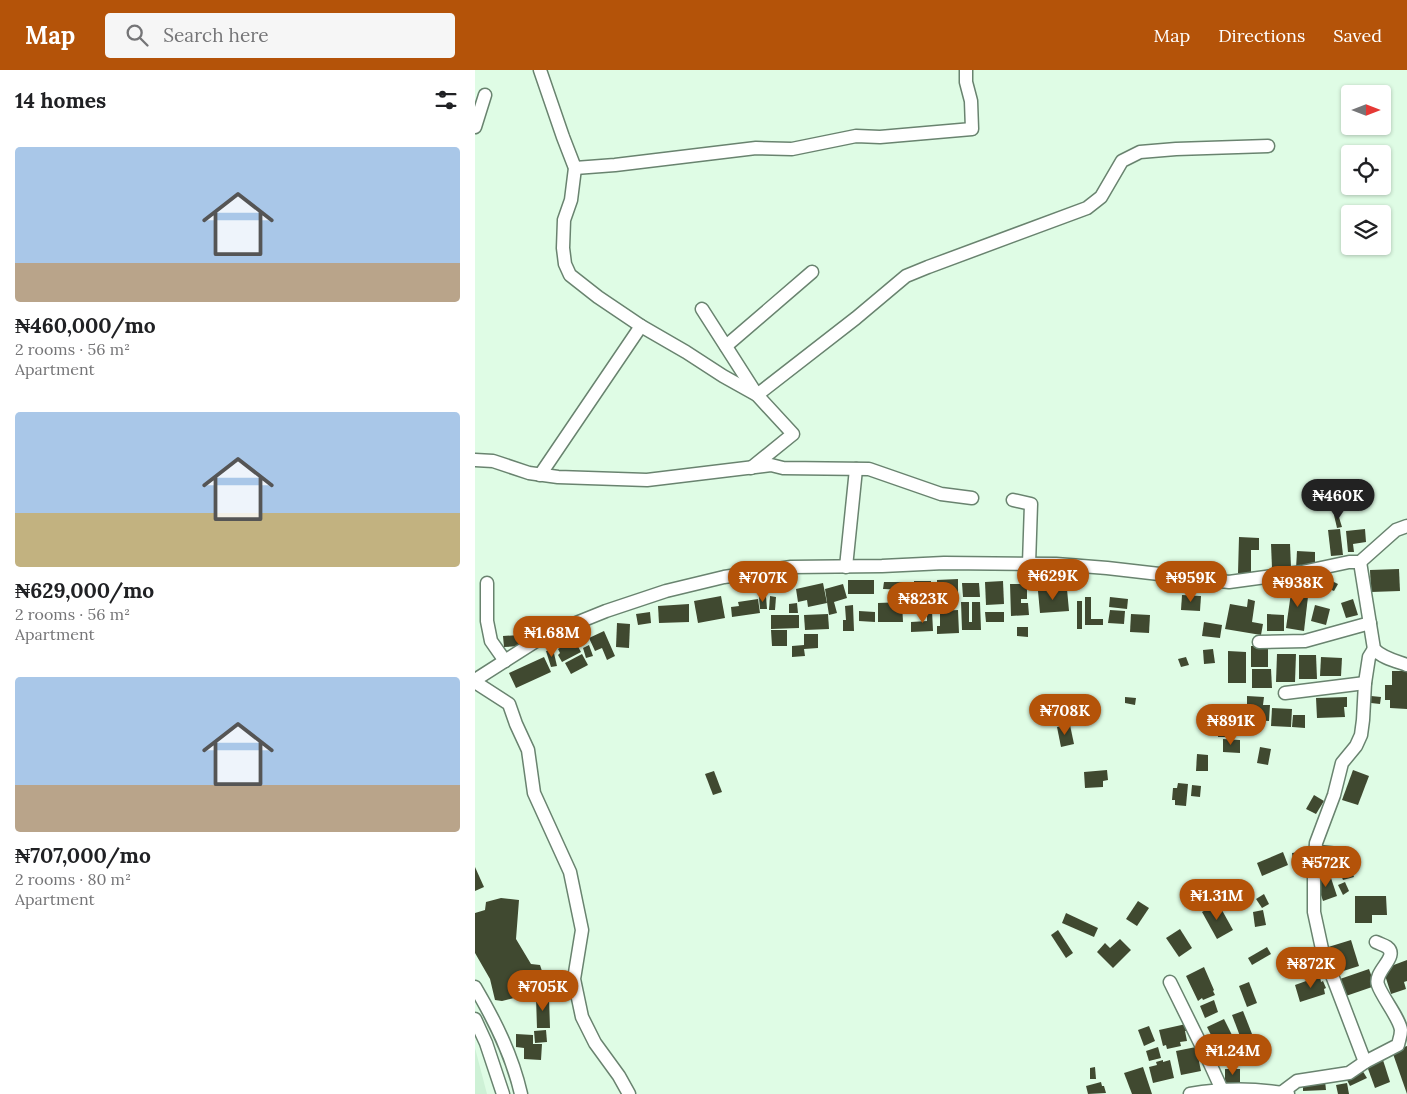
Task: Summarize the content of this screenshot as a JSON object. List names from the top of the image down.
{
  "north": "right",
  "page": {
    "header": "Map",
    "search": "Search here",
    "nav": ["Map", "Directions", "Saved"],
    "heading": "14 homes",
    "list": [
      {
        "name": "₦460,000/mo",
        "note": "2 rooms · 56 m² · Apartment"
      },
      {
        "name": "₦629,000/mo",
        "note": "2 rooms · 56 m² · Apartment"
      },
      {
        "name": "₦707,000/mo",
        "note": "2 rooms · 80 m² · Apartment"
      }
    ],
    "price": [
      "₦460K",
      "₦629K",
      "₦707K",
      "₦959K",
      "₦938K",
      "₦823K",
      "₦1.68M",
      "₦708K",
      "₦891K",
      "₦572K",
      "₦1.31M",
      "₦872K",
      "₦705K",
      "₦1.24M"
    ]
  }
}
